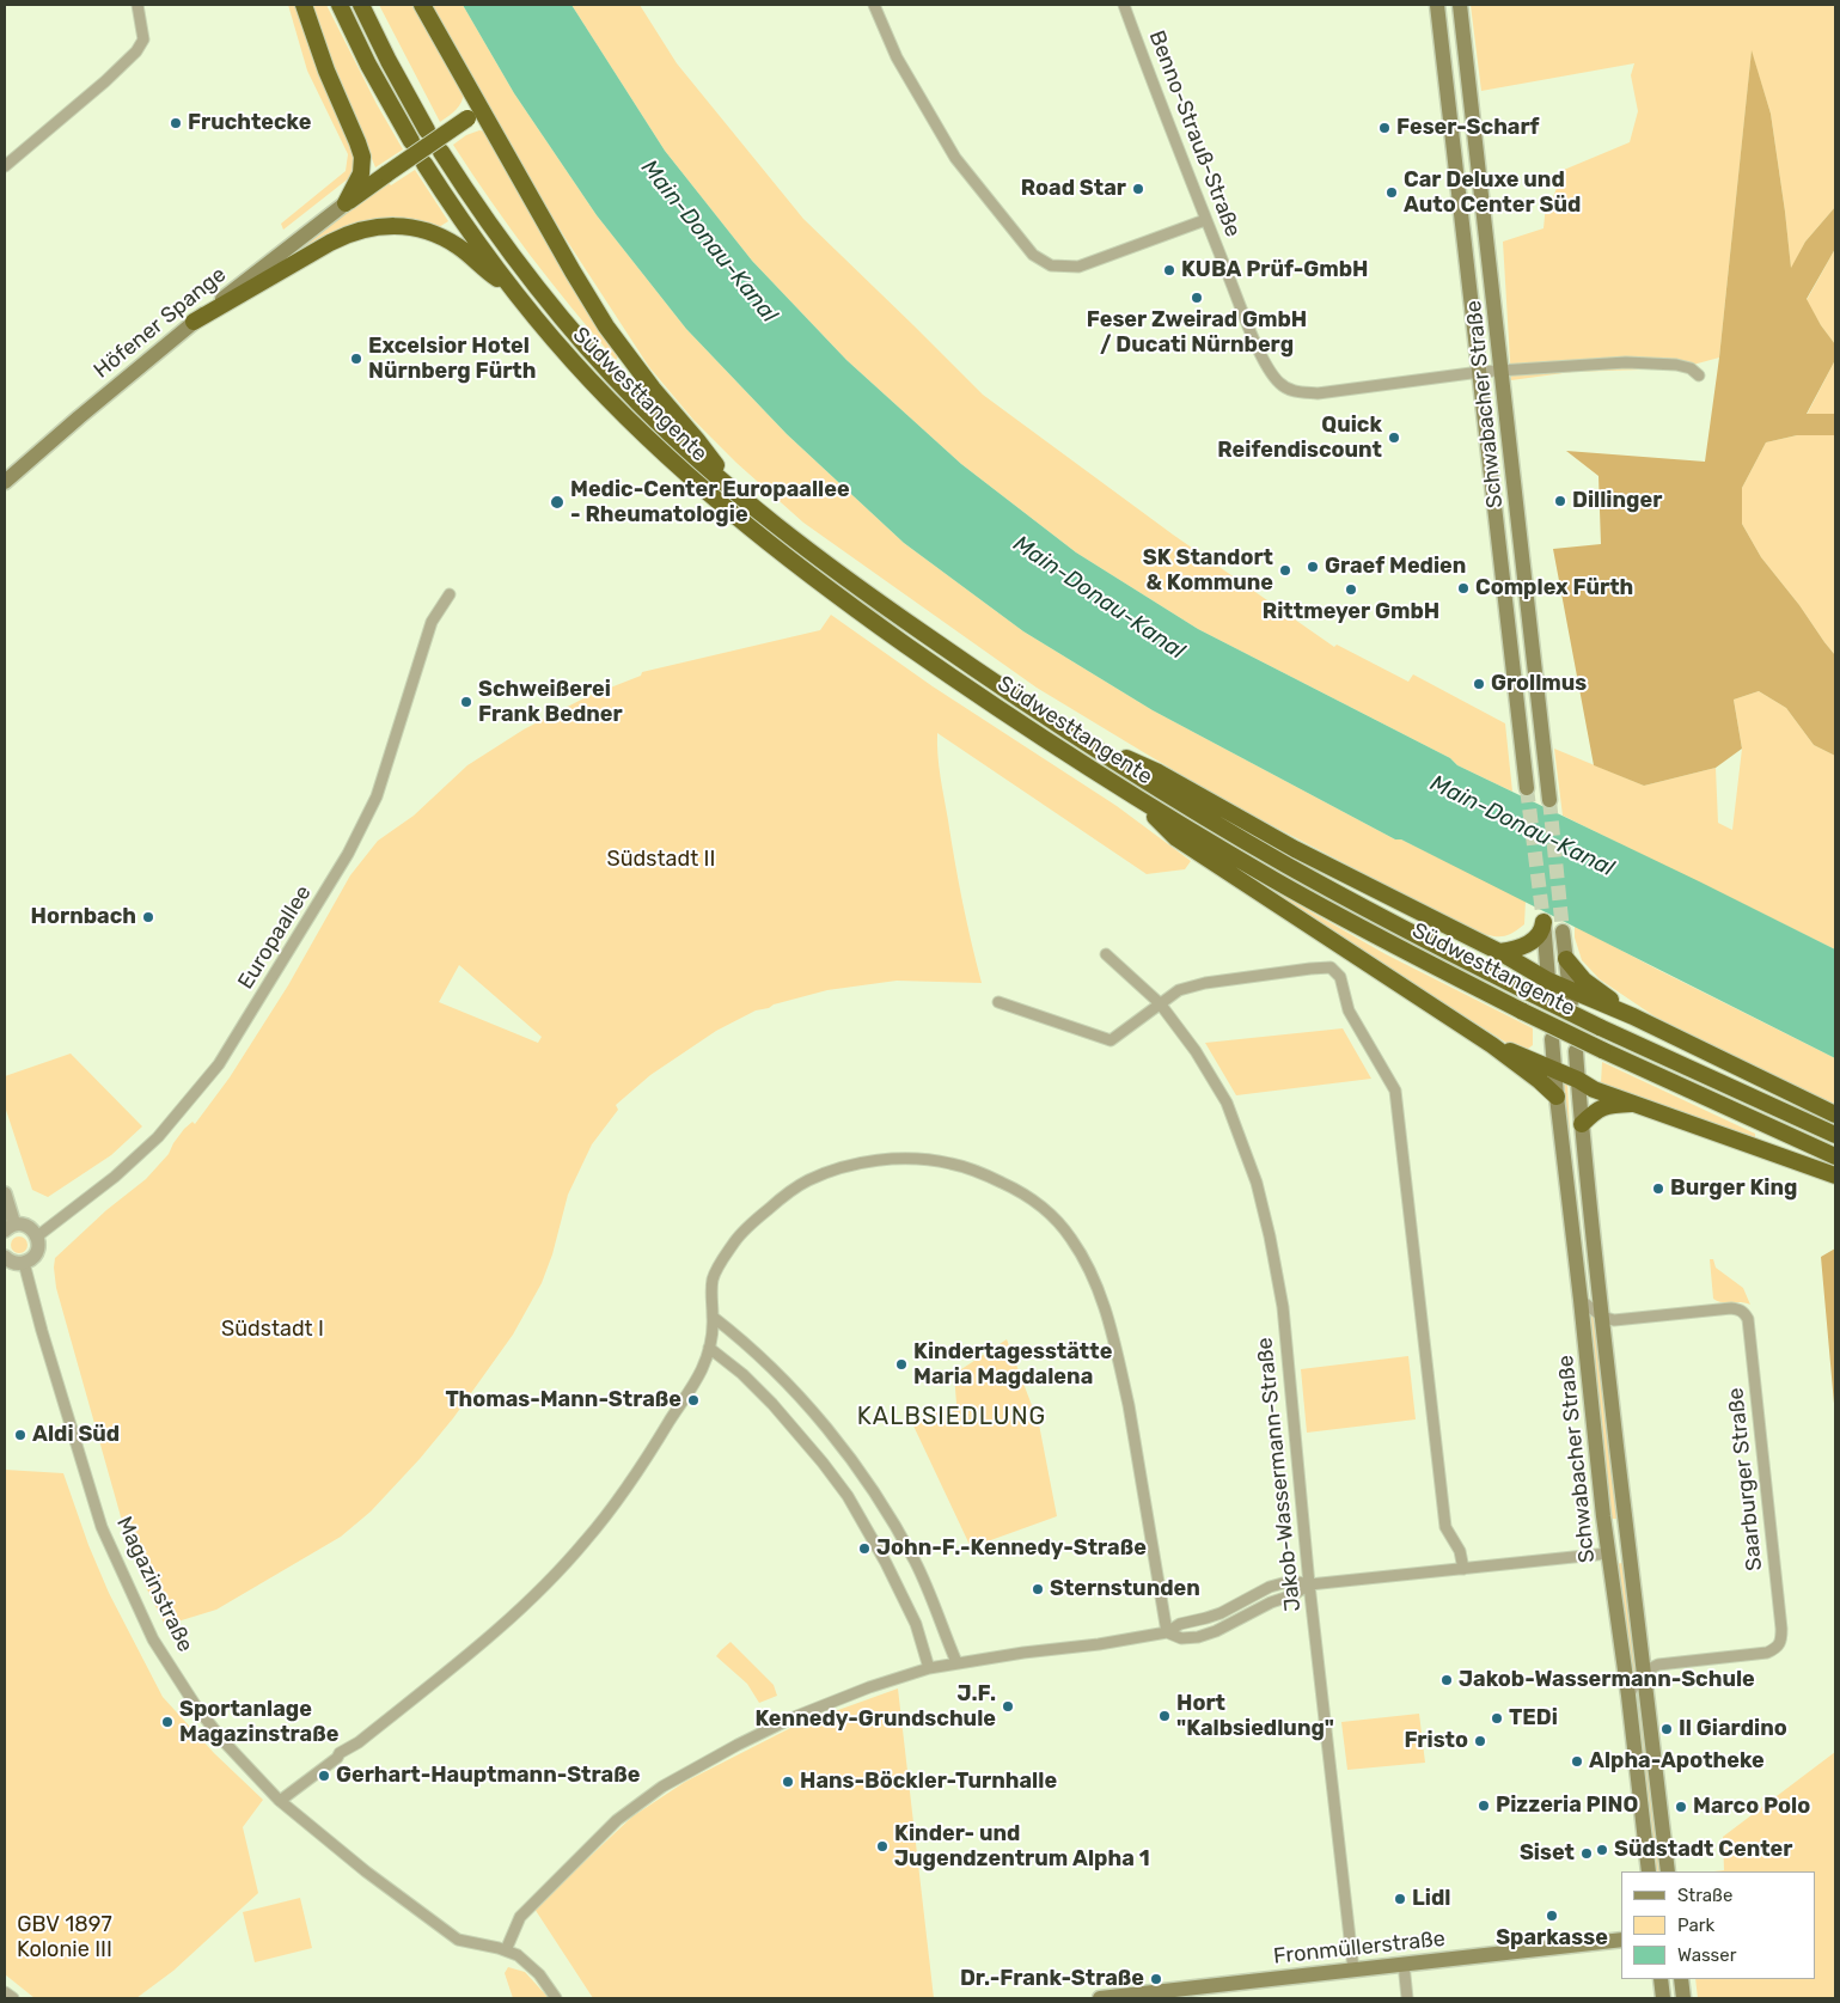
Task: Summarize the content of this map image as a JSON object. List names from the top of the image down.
{
  "streets": {
    "highway": ["Südwesttangente"],
    "main road": ["Höfener Spange", "Schwabacher Straße", "Fronmüllerstraße"],
    "street": [
      "Benno-Strauß-Straße",
      "Europaallee",
      "Jakob-Wassermann-Straße",
      "Saarburger Straße",
      "Magazinstraße"
    ]
  },
  "crossings": [
    ["Benno-Strauß-Straße", "Schwabacher Straße"],
    ["Schwabacher Straße", "Saarburger Straße"],
    ["Jakob-Wassermann-Straße", "Fronmüllerstraße"]
  ],
  "districts": ["KALBSIEDLUNG"],
  "water": ["Main-Donau-Kanal"],
  "parks": ["Südstadt II", "Südstadt I", "GBV 1897 Kolonie III"],
  "places": [
    "Fruchtecke",
    "Feser-Scharf",
    "Road Star",
    "Car Deluxe und Auto Center Süd",
    "KUBA Prüf-GmbH",
    "Feser Zweirad GmbH / Ducati Nürnberg",
    "Excelsior Hotel Nürnberg Fürth",
    "Quick Reifendiscount",
    "Dillinger",
    "Medic-Center Europaallee - Rheumatologie",
    "Graef Medien",
    "SK Standort & Kommune",
    "Complex Fürth",
    "Rittmeyer GmbH",
    "Grollmus",
    "Schweißerei Frank Bedner",
    "Hornbach",
    "Burger King",
    "Kindertagesstätte Maria Magdalena",
    "Thomas-Mann-Straße",
    "Aldi Süd",
    "John-F.-Kennedy-Straße",
    "Sternstunden",
    "Jakob-Wassermann-Schule",
    "J.F. Kennedy-Grundschule",
    "Hort \"Kalbsiedlung\"",
    "TEDi",
    "Sportanlage Magazinstraße",
    "Il Giardino",
    "Fristo",
    "Alpha-Apotheke",
    "Gerhart-Hauptmann-Straße",
    "Hans-Böckler-Turnhalle",
    "Pizzeria PINO",
    "Marco Polo",
    "Kinder- und Jugendzentrum Alpha 1",
    "Südstadt Center",
    "Siset",
    "Lidl",
    "Sparkasse",
    "Dr.-Frank-Straße"
  ],
  "legend": ["Straße", "Park", "Wasser"]
}
